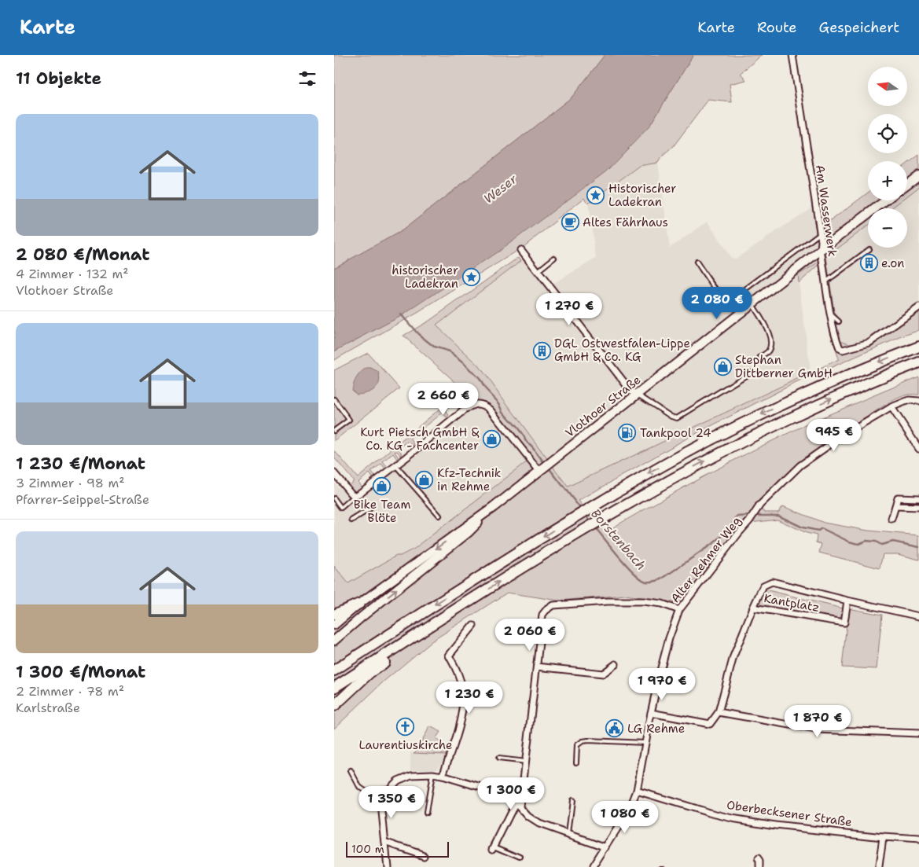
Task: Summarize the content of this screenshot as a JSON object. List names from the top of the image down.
{
  "streets": {
    "main road": ["Vlothoer Straße"],
    "street": [
      "Am Wasserwerk",
      "Alter Rehmer Weg",
      "Kantplatz",
      "Oberbecksener Straße"
    ]
  },
  "crossings": [
    ["Am Wasserwerk", "Vlothoer Straße"],
    ["Alter Rehmer Weg", "Oberbecksener Straße"]
  ],
  "water": ["Weser", "Borstenbach"],
  "places": {
    "place": ["Historischer Ladekran", "historischer Ladekran"],
    "cafe": ["Altes Fährhaus"],
    "building": ["e.on", "DGL Ostwestfalen-Lippe GmbH & Co. KG"],
    "shop": [
      "Stephan Dittberner GmbH",
      "Kurt Pietsch GmbH & Co. KG - Fachcenter",
      "Kfz-Technik in Rehme",
      "Bike Team Blöte"
    ],
    "fuel station": ["Tankpool 24"],
    "church": ["Laurentiuskirche"],
    "public building": ["LG Rehme"]
  },
  "scale_bar": "100 m",
  "north": "left",
  "page": {
    "header": "Karte",
    "nav": ["Karte", "Route", "Gespeichert"],
    "heading": "11 Objekte",
    "map_buttons": ["+", "−"],
    "list": [
      {
        "name": "2 080 €/Monat",
        "note": "4 Zimmer · 132 m² · Vlothoer Straße"
      },
      {
        "name": "1 230 €/Monat",
        "note": "3 Zimmer · 98 m² · Pfarrer-Seippel-Straße"
      },
      {
        "name": "1 300 €/Monat",
        "note": "2 Zimmer · 78 m² · Karlstraße"
      }
    ],
    "price": [
      "2 080 €",
      "1 270 €",
      "2 660 €",
      "945 €",
      "2 060 €",
      "1 970 €",
      "1 230 €",
      "1 870 €",
      "1 300 €",
      "1 350 €",
      "1 080 €"
    ],
    "scale": "100 m"
  }
}
